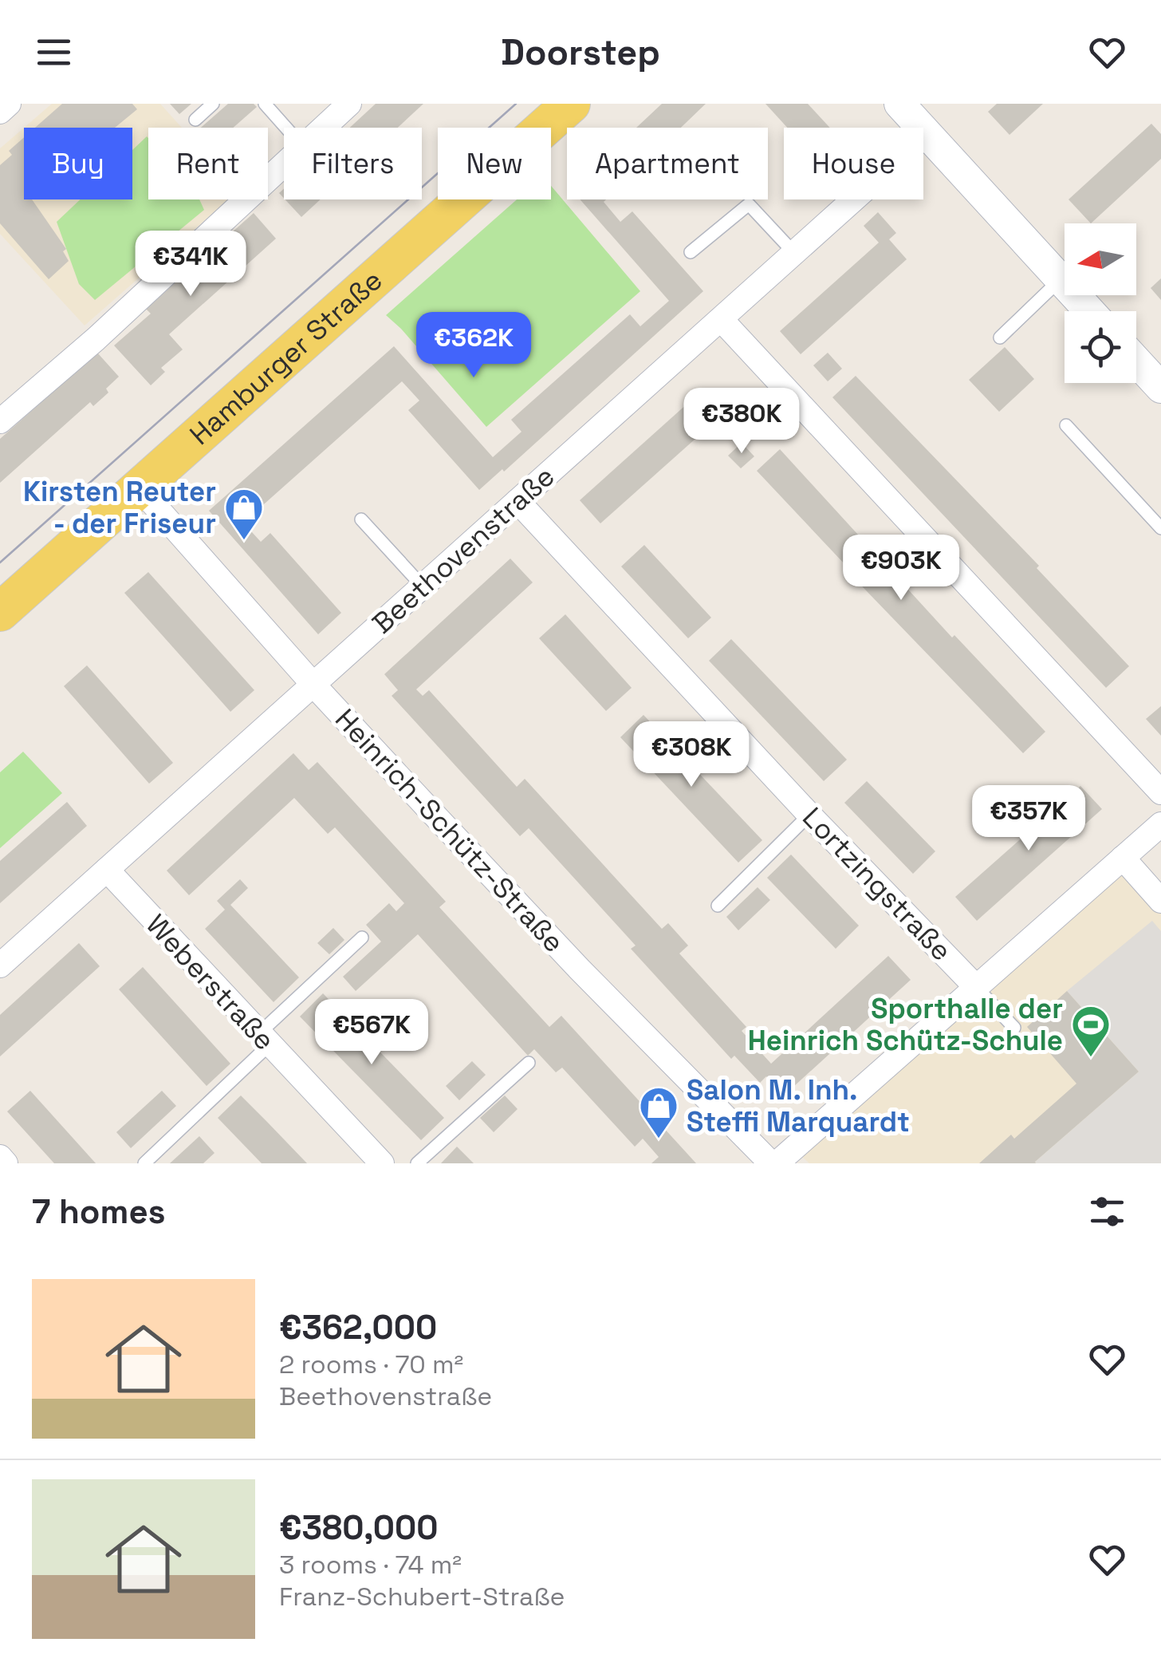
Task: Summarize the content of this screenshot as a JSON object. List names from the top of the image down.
{
  "streets": {
    "main road": ["Hamburger Straße"],
    "street": [
      "Beethovenstraße",
      "Heinrich-Schütz-Straße",
      "Lortzingstraße",
      "Weberstraße"
    ]
  },
  "crossings": [
    ["Hamburger Straße", "Heinrich-Schütz-Straße"],
    ["Beethovenstraße", "Heinrich-Schütz-Straße"],
    ["Beethovenstraße", "Lortzingstraße"],
    ["Beethovenstraße", "Weberstraße"]
  ],
  "places": {
    "shop": ["Kirsten Reuter - der Friseur", "Salon M. Inh. Steffi Marquardt"],
    "sports": ["Sporthalle der Heinrich Schütz-Schule"]
  },
  "north": "left",
  "page": {
    "header": "Doorstep",
    "chip": [
      "Buy",
      "Rent",
      "Filters",
      "New",
      "Apartment",
      "House"
    ],
    "price": [
      "€341K",
      "€362K",
      "€380K",
      "€903K",
      "€308K",
      "€357K",
      "€567K"
    ],
    "heading": "7 homes",
    "list": [
      {
        "name": "€362,000",
        "note": "2 rooms · 70 m² · Beethovenstraße"
      },
      {
        "name": "€380,000",
        "note": "3 rooms · 74 m² · Franz-Schubert-Straße"
      }
    ]
  }
}
